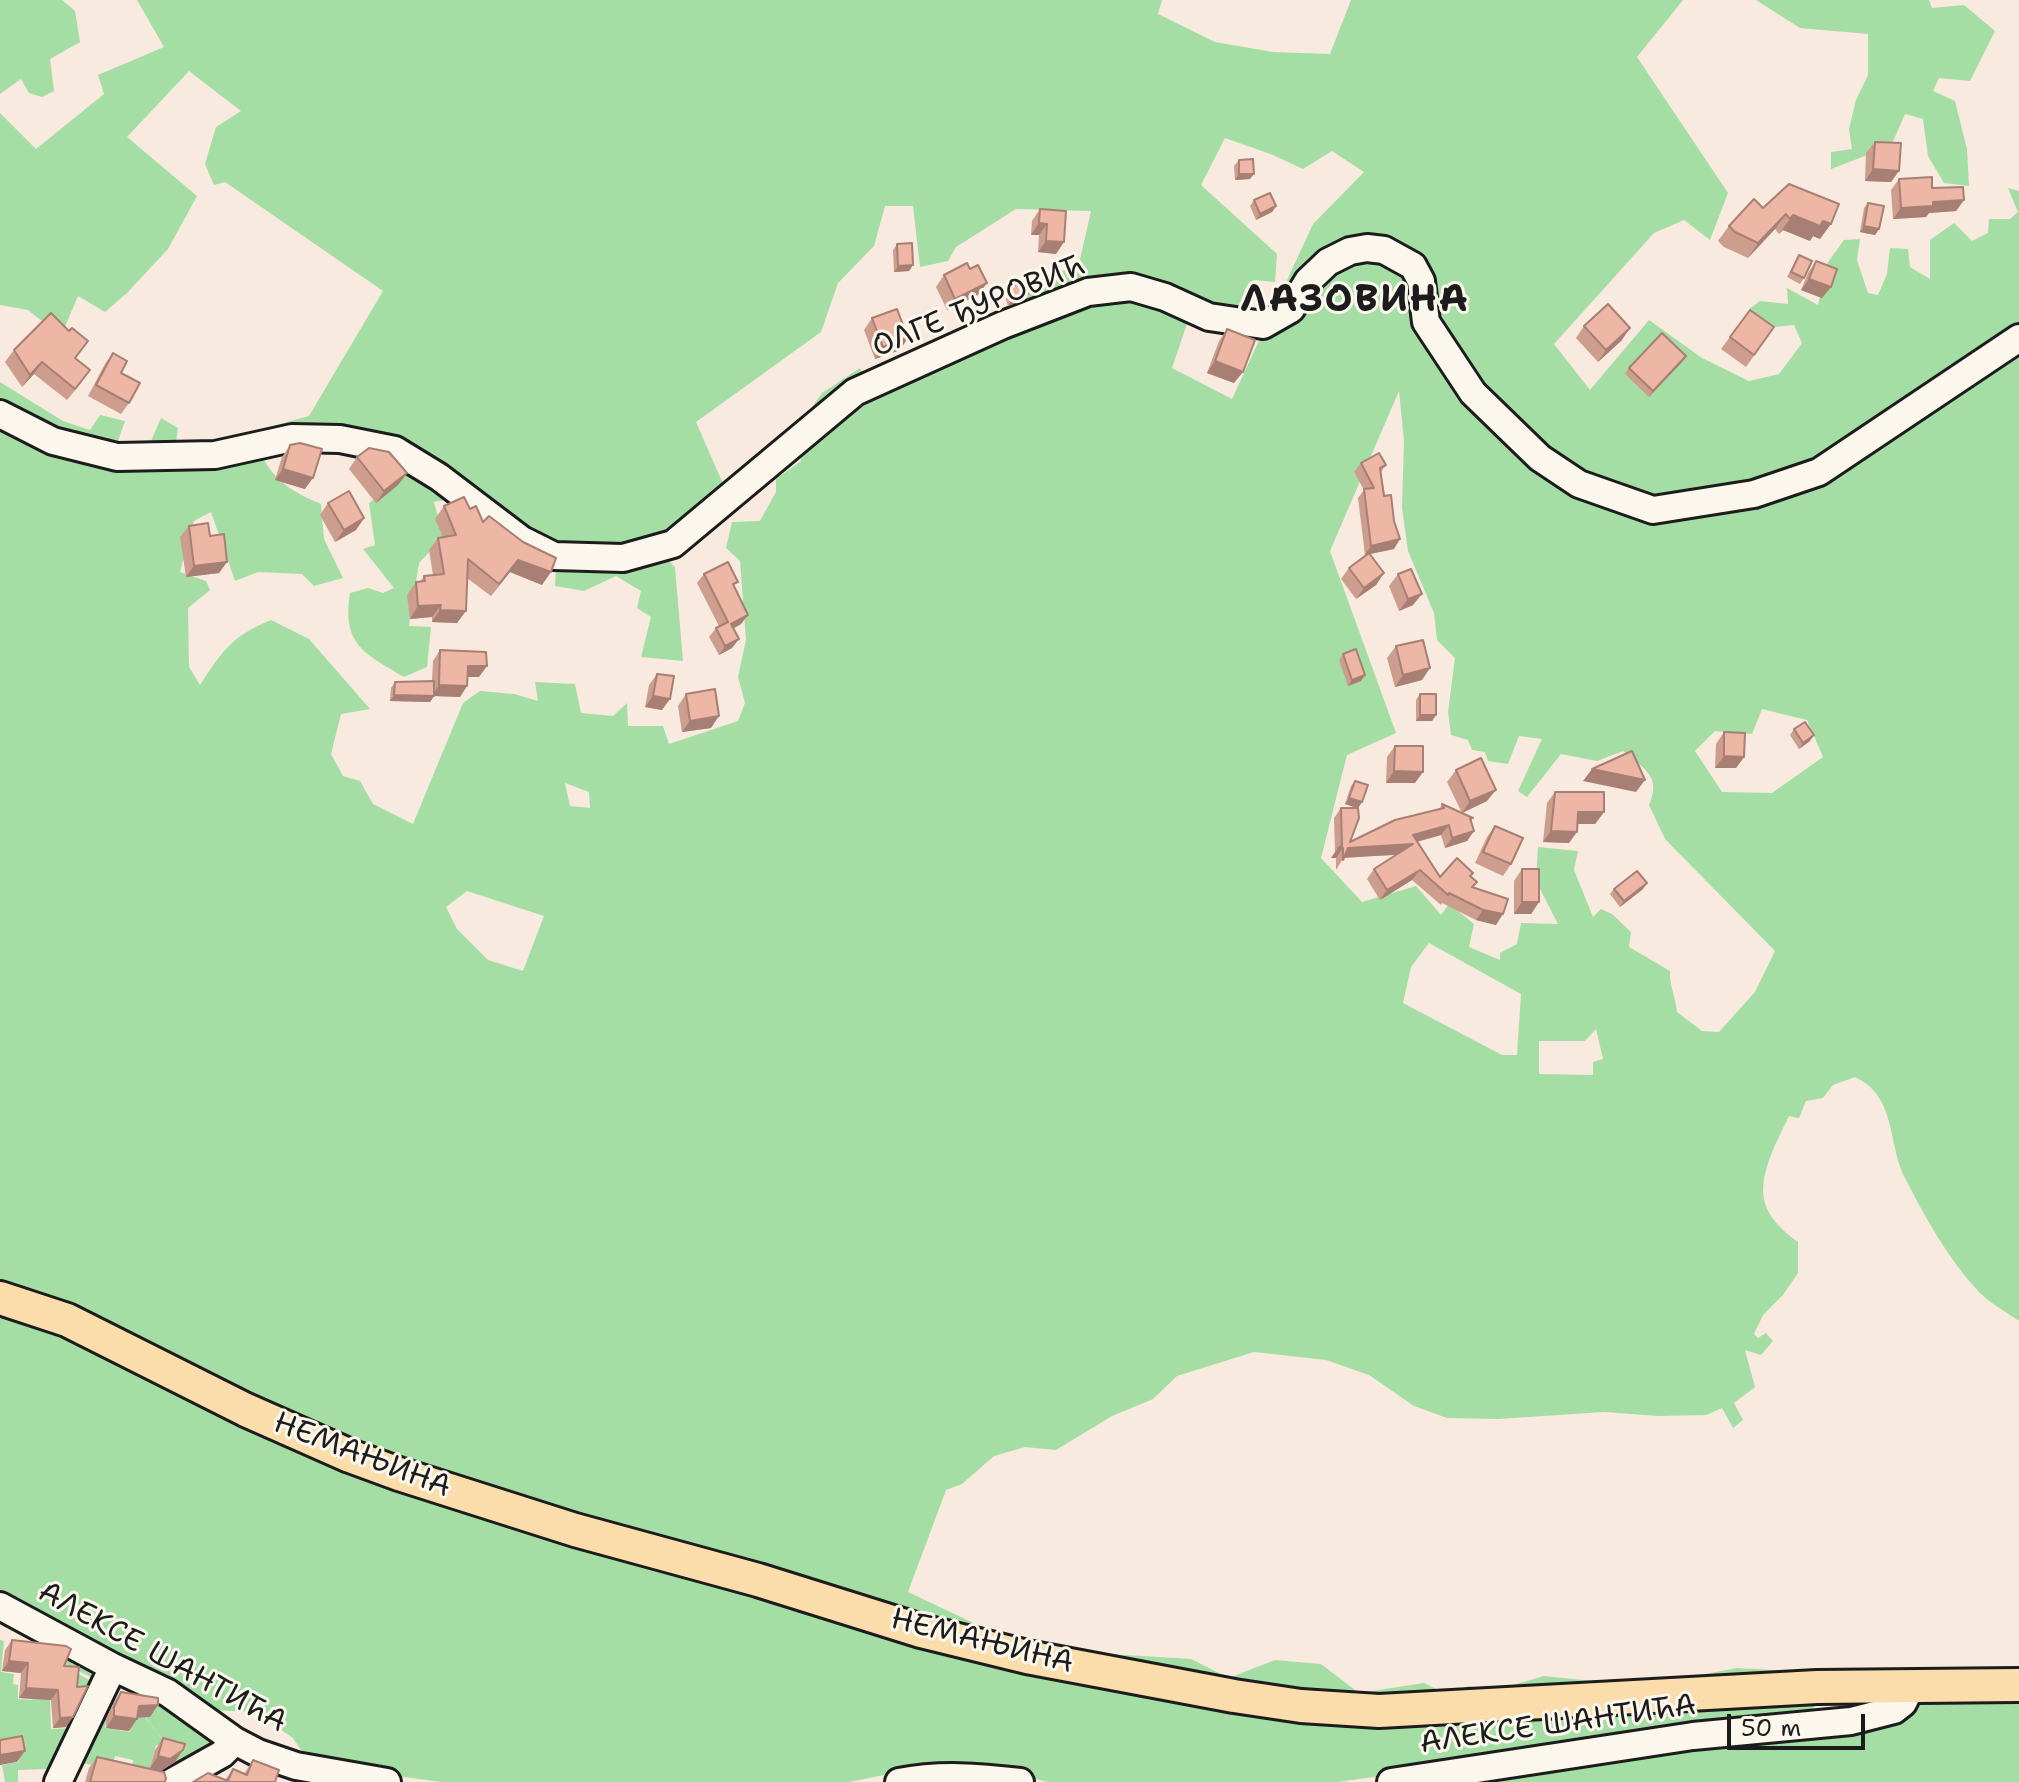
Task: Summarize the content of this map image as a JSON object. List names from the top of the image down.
{
  "streets": {
    "main road": ["НЕМАЊИНА"],
    "street": ["ОЛГЕ ЂУРОВИЋ", "АЛЕКСЕ ШАНТИЋА"]
  },
  "crossings": [
    ["НЕМАЊИНА", "АЛЕКСЕ ШАНТИЋА"]
  ],
  "districts": ["ЛАЗОВИНА"],
  "scale_bar": "50 m"
}
